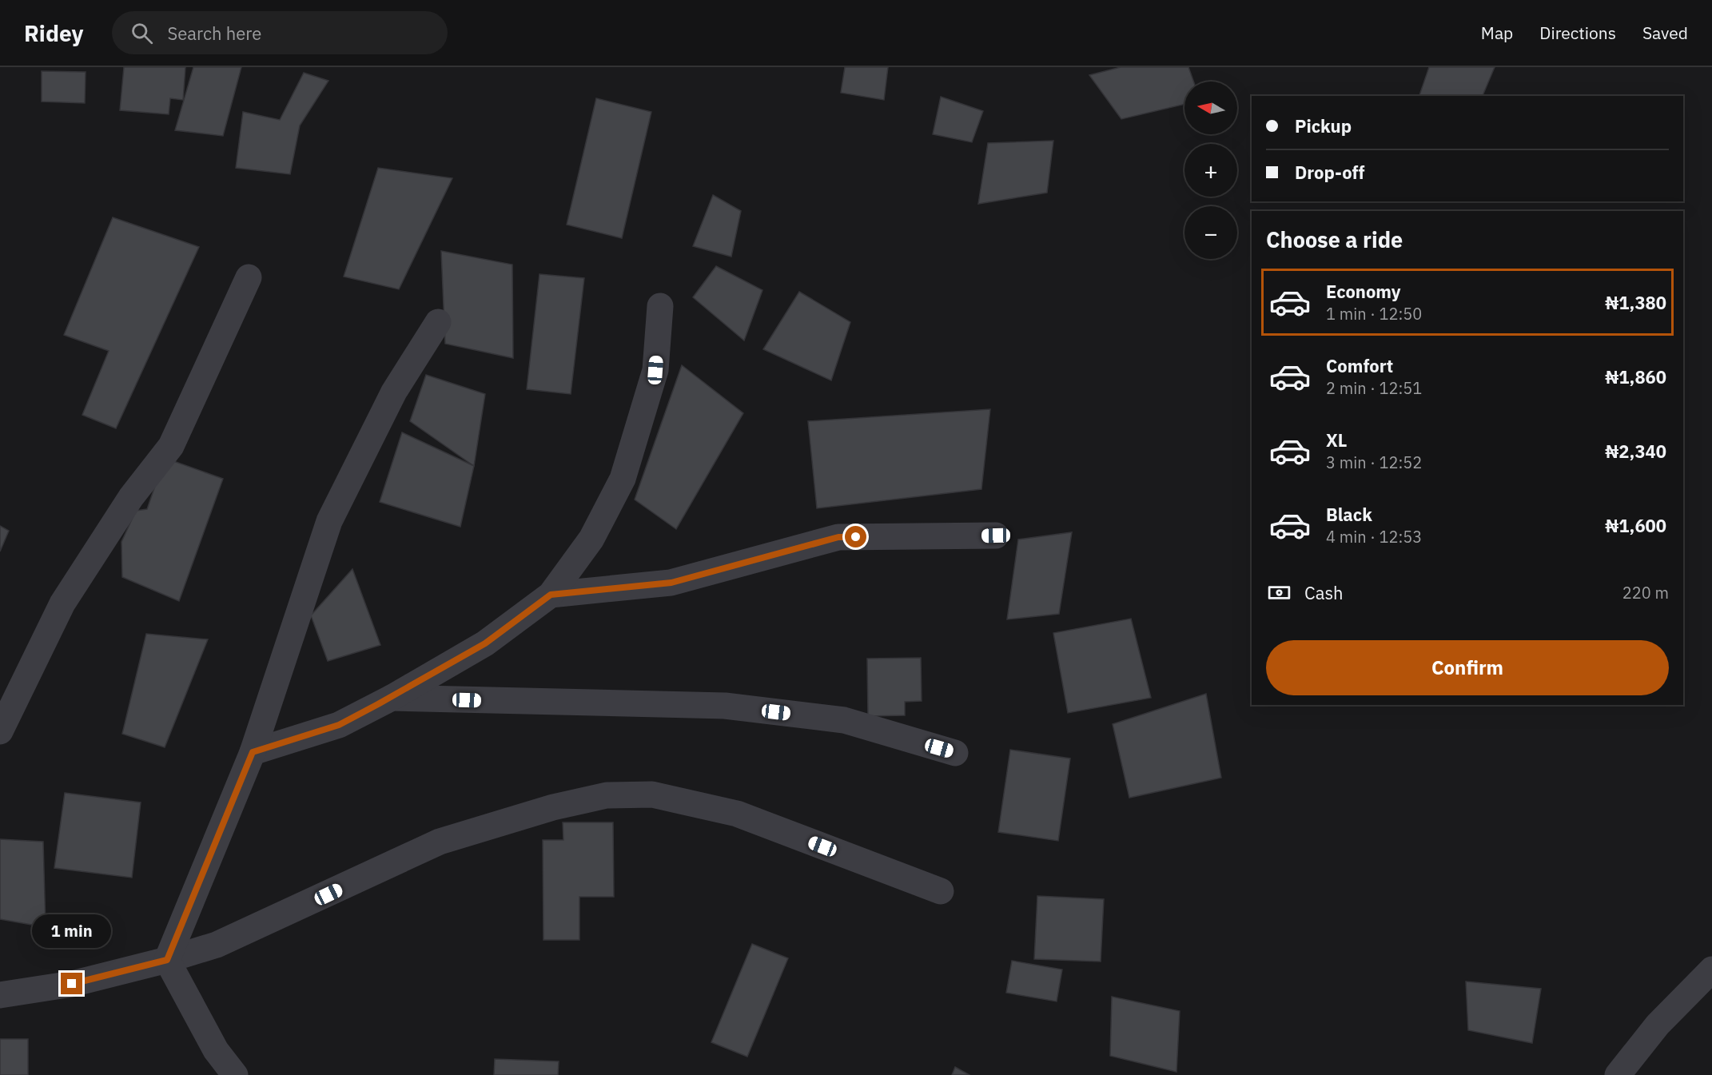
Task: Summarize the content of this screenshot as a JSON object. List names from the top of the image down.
{
  "north": "left",
  "page": {
    "header": "Ridey",
    "search": "Search here",
    "nav": ["Map", "Directions", "Saved"],
    "map_buttons": ["+", "−"],
    "banner": ["Pickup", "Drop-off"],
    "heading": "Choose a ride",
    "list": [
      {
        "name": "Economy",
        "note": "1 min · 12:50",
        "value": "₦1,380"
      },
      {
        "name": "Comfort",
        "note": "2 min · 12:51",
        "value": "₦1,860"
      },
      {
        "name": "XL",
        "note": "3 min · 12:52",
        "value": "₦2,340"
      },
      {
        "name": "Black",
        "note": "4 min · 12:53",
        "value": "₦1,600"
      }
    ],
    "pay": ["Cash", "220 m"],
    "buttons": "Confirm",
    "bubble": "1 min"
  }
}
